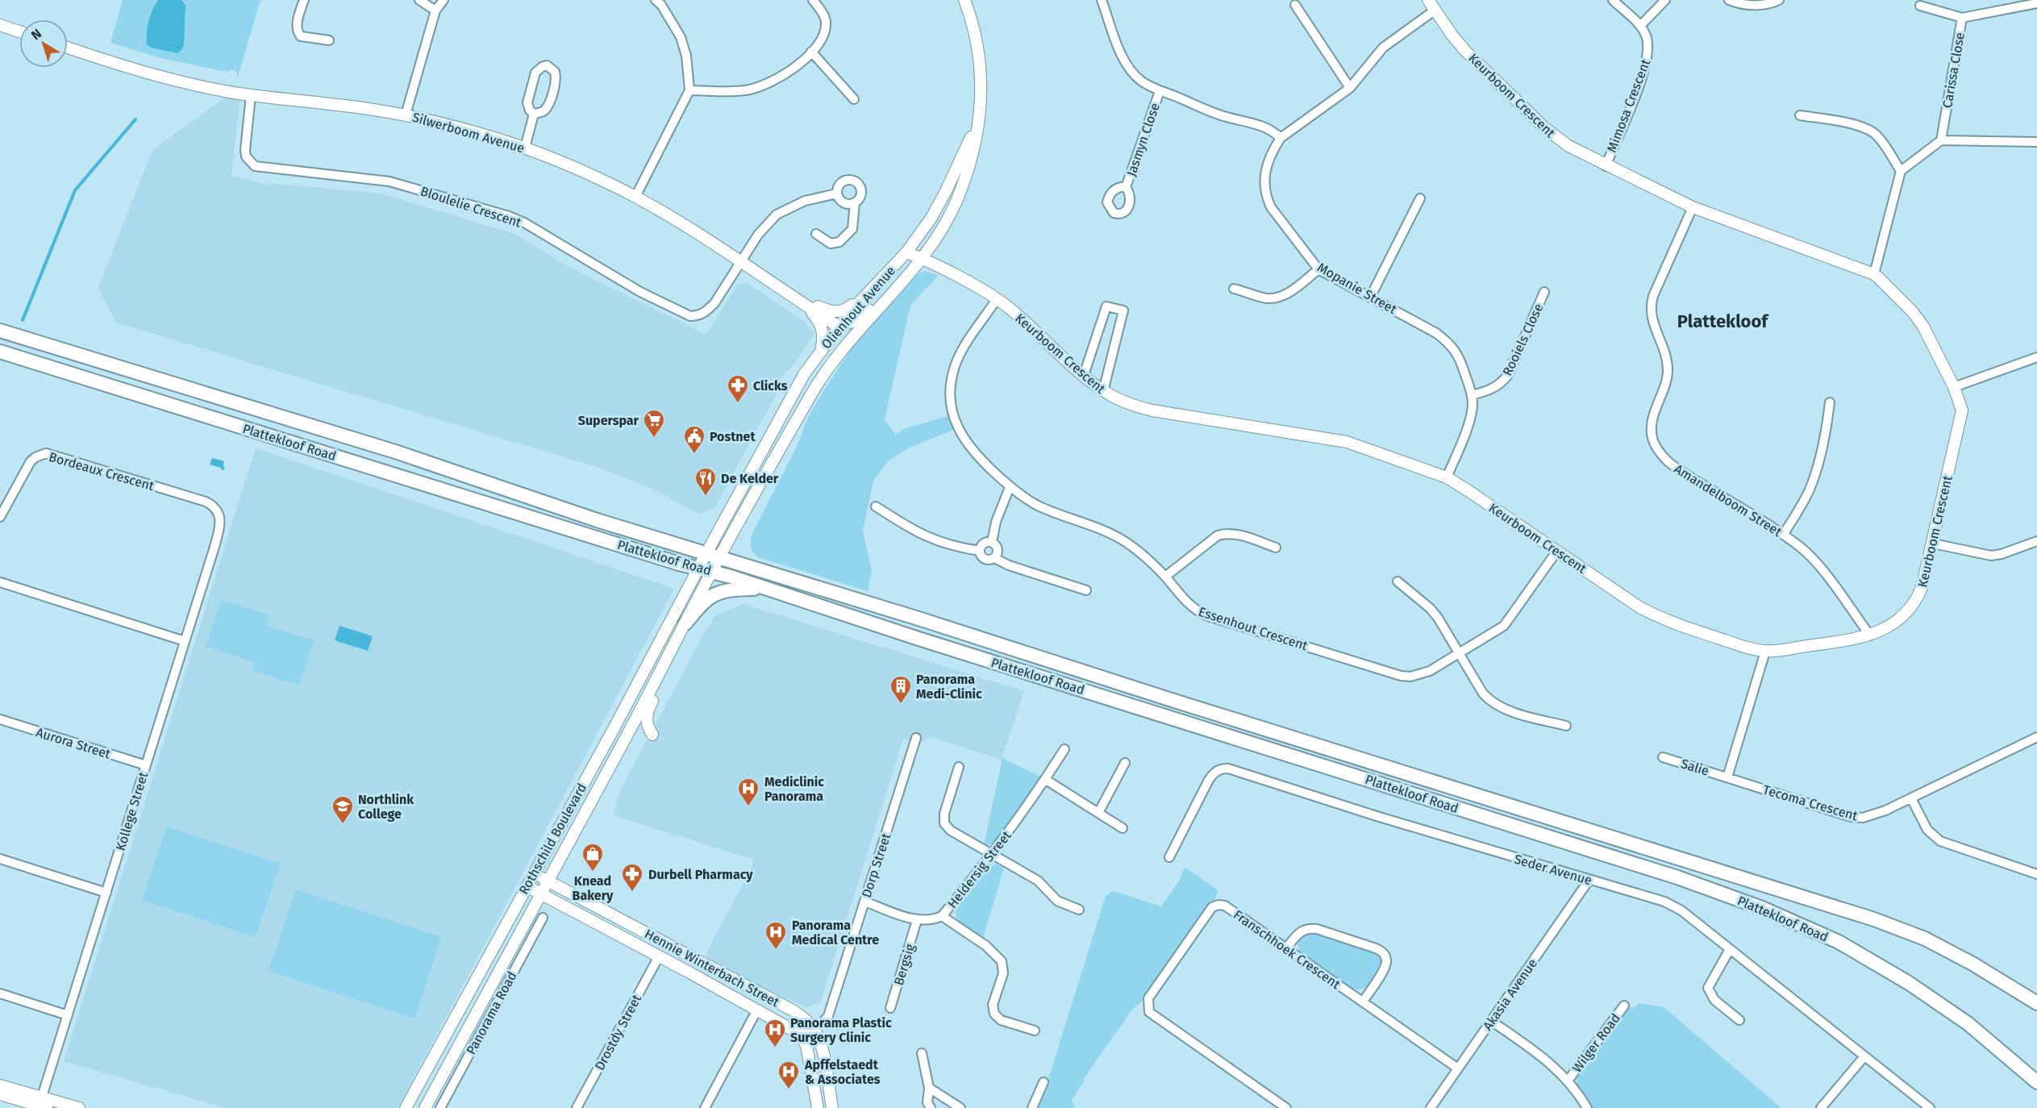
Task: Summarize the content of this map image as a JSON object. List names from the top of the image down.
{
  "streets": {
    "main road": ["Plattekloof Road"],
    "street": [
      "Carissa Close",
      "Keurboom Crescent",
      "Mimosa Crescent",
      "Silwerboom Avenue",
      "Jasmyn Close",
      "Bloulelie Crescent",
      "Mopanie Street",
      "Olienhout Avenue",
      "Rooiels Close",
      "Bordeaux Crescent",
      "Amandelboom Street",
      "Essenhout Crescent",
      "Aurora Street",
      "Salie",
      "Tecoma Crescent",
      "Kollege Street",
      "Rothschild Boulevard",
      "Dorp Street",
      "Heldersig Street",
      "Seder Avenue",
      "Franschhoek Crescent",
      "Bergsig",
      "Hennie Winterbach Street",
      "Akasia Avenue",
      "Panorama Road",
      "Drostdy Street",
      "Wilger Road"
    ]
  },
  "crossings": [
    ["Keurboom Crescent", "Mimosa Crescent"],
    ["Keurboom Crescent", "Mopanie Street"],
    ["Keurboom Crescent", "Olienhout Avenue"],
    ["Keurboom Crescent", "Amandelboom Street"],
    ["Keurboom Crescent", "Essenhout Crescent"],
    ["Silwerboom Avenue", "Bloulelie Crescent"],
    ["Silwerboom Avenue", "Olienhout Avenue"],
    ["Mopanie Street", "Rooiels Close"],
    ["Olienhout Avenue", "Plattekloof Road"],
    ["Olienhout Avenue", "Rothschild Boulevard"],
    ["Plattekloof Road", "Rothschild Boulevard"],
    ["Bordeaux Crescent", "Kollege Street"],
    ["Aurora Street", "Kollege Street"],
    ["Salie", "Tecoma Crescent"],
    ["Rothschild Boulevard", "Hennie Winterbach Street"],
    ["Dorp Street", "Heldersig Street"],
    ["Dorp Street", "Hennie Winterbach Street"],
    ["Heldersig Street", "Bergsig"],
    ["Seder Avenue", "Akasia Avenue"],
    ["Franschhoek Crescent", "Akasia Avenue"],
    ["Hennie Winterbach Street", "Drostdy Street"]
  ],
  "districts": ["Plattekloof"],
  "places": {
    "pharmacy": ["Clicks", "Durbell Pharmacy"],
    "supermarket": ["Superspar"],
    "public building": ["Postnet"],
    "restaurant": ["De Kelder"],
    "building": ["Panorama Medi-Clinic"],
    "hospital": [
      "Mediclinic Panorama",
      "Panorama Medical Centre",
      "Panorama Plastic Surgery Clinic",
      "Apffelstaedt & Associates"
    ],
    "school or university": ["Northlink College"],
    "shop": ["Knead Bakery"]
  },
  "north": "top left"
}
